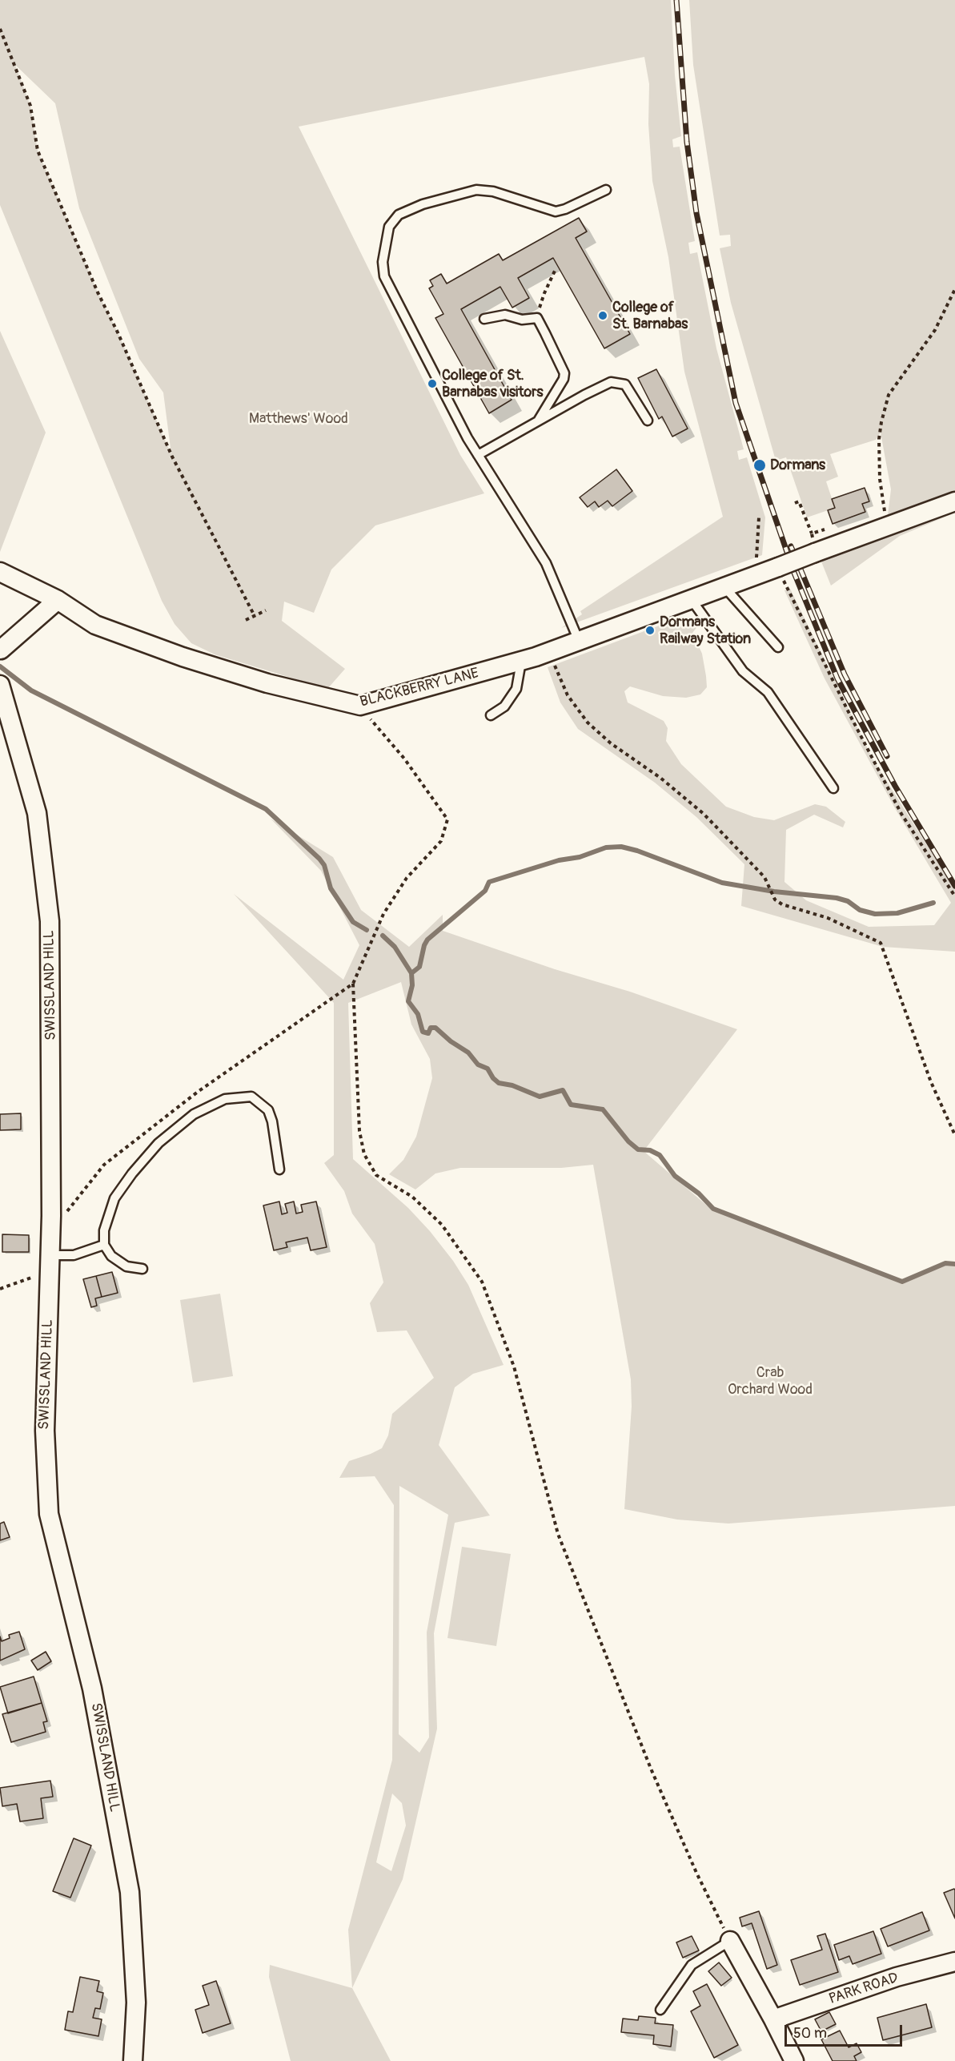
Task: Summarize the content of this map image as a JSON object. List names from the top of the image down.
{
  "streets": {
    "street": ["BLACKBERRY LANE", "SWISSLAND HILL", "PARK ROAD"]
  },
  "parks": ["Matthews' Wood", "Crab Orchard Wood"],
  "places": [
    "College of St. Barnabas",
    "College of St. Barnabas visitors",
    "Dormans",
    "Dormans Railway Station"
  ],
  "scale_bar": "50 m"
}
